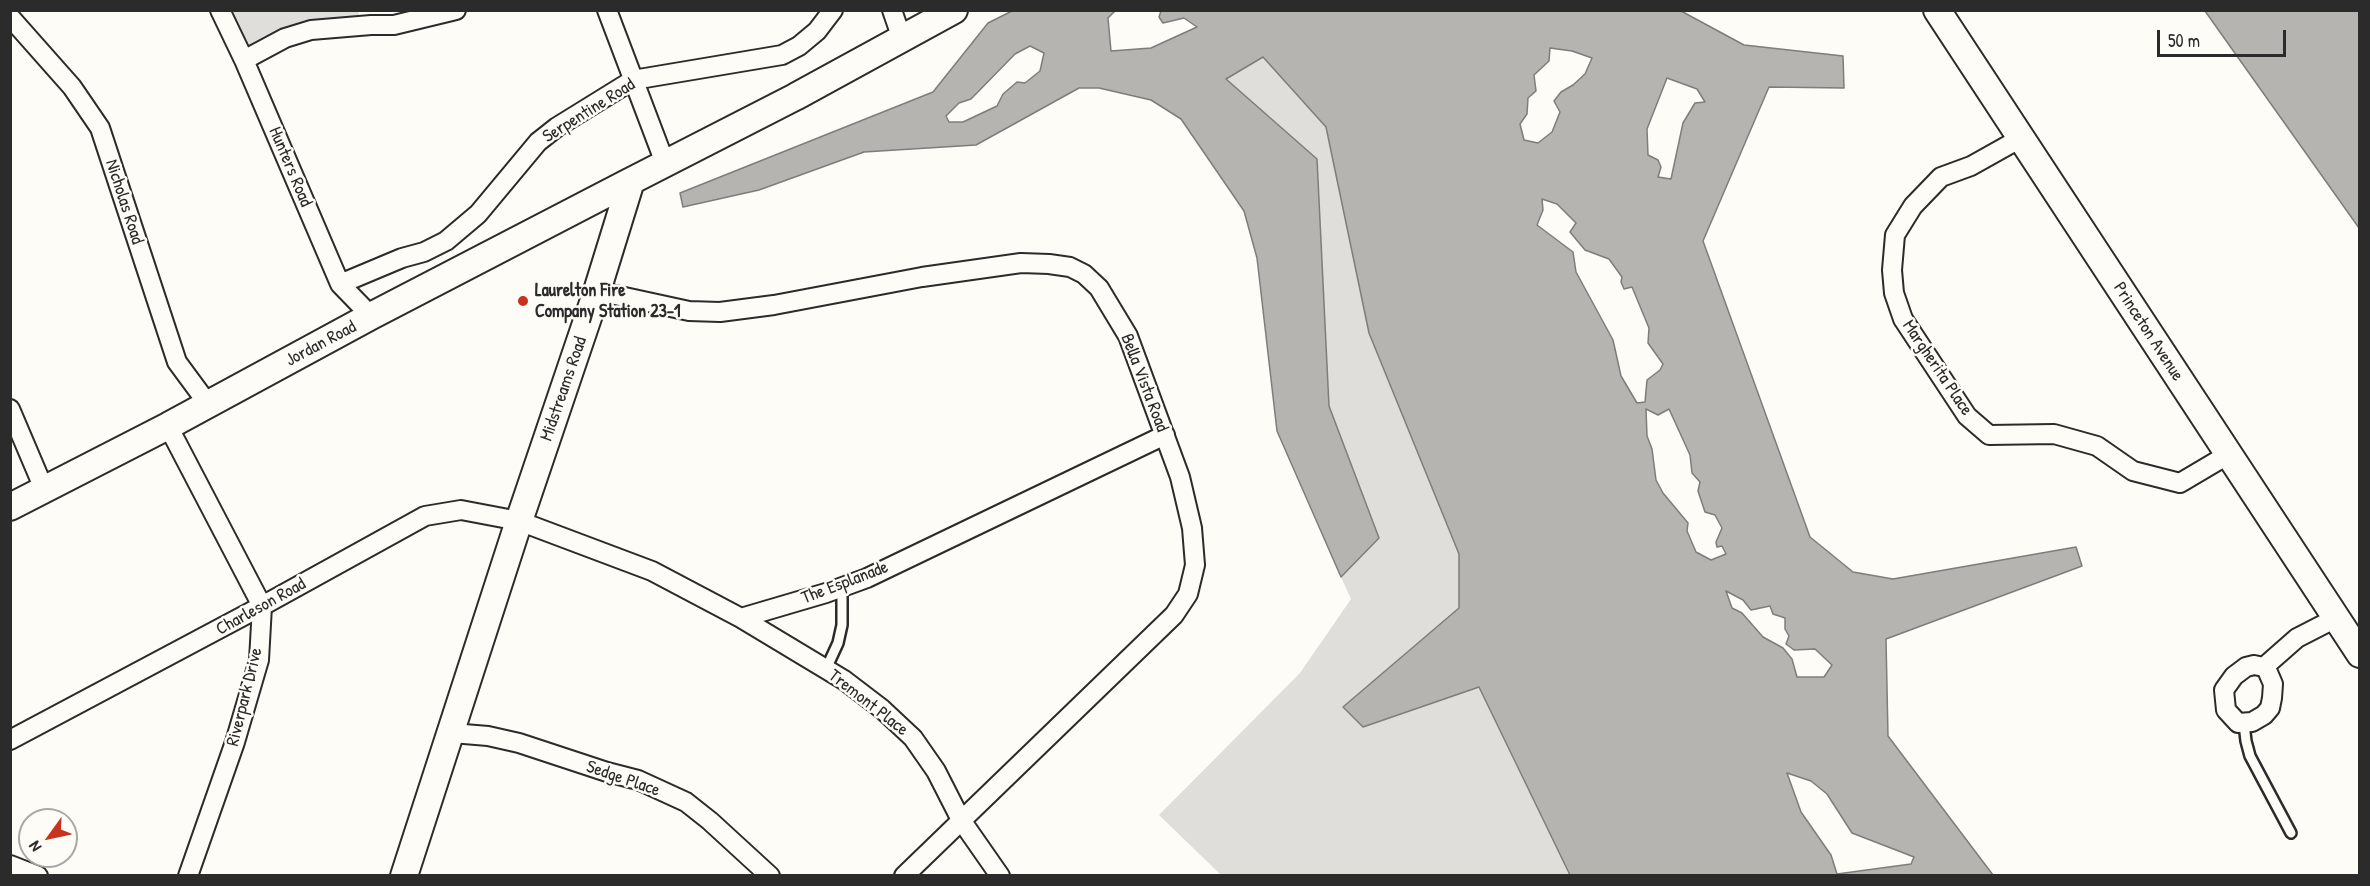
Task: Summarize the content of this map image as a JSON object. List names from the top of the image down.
{
  "streets": {
    "street": [
      "Serpentine Road",
      "Hunters Road",
      "Nicholas Road",
      "Princeton Avenue",
      "Jordan Road",
      "Margherita Place",
      "Bella Vista Road",
      "Midstreams Road",
      "The Esplanade",
      "Charleson Road",
      "Riverpark Drive",
      "Tremont Place",
      "Sedge Place"
    ]
  },
  "crossings": [
    ["Serpentine Road", "Hunters Road"],
    ["Hunters Road", "Jordan Road"],
    ["Nicholas Road", "Jordan Road"],
    ["Princeton Avenue", "Margherita Place"],
    ["Jordan Road", "Midstreams Road"],
    ["Bella Vista Road", "Midstreams Road"],
    ["Bella Vista Road", "The Esplanade"],
    ["Bella Vista Road", "Tremont Place"],
    ["Midstreams Road", "Charleson Road"],
    ["Midstreams Road", "Sedge Place"],
    ["The Esplanade", "Tremont Place"],
    ["Charleson Road", "Riverpark Drive"]
  ],
  "places": ["Laurelton Fire Company Station 23-1"],
  "scale_bar": "50 m",
  "north": "bottom left"
}
